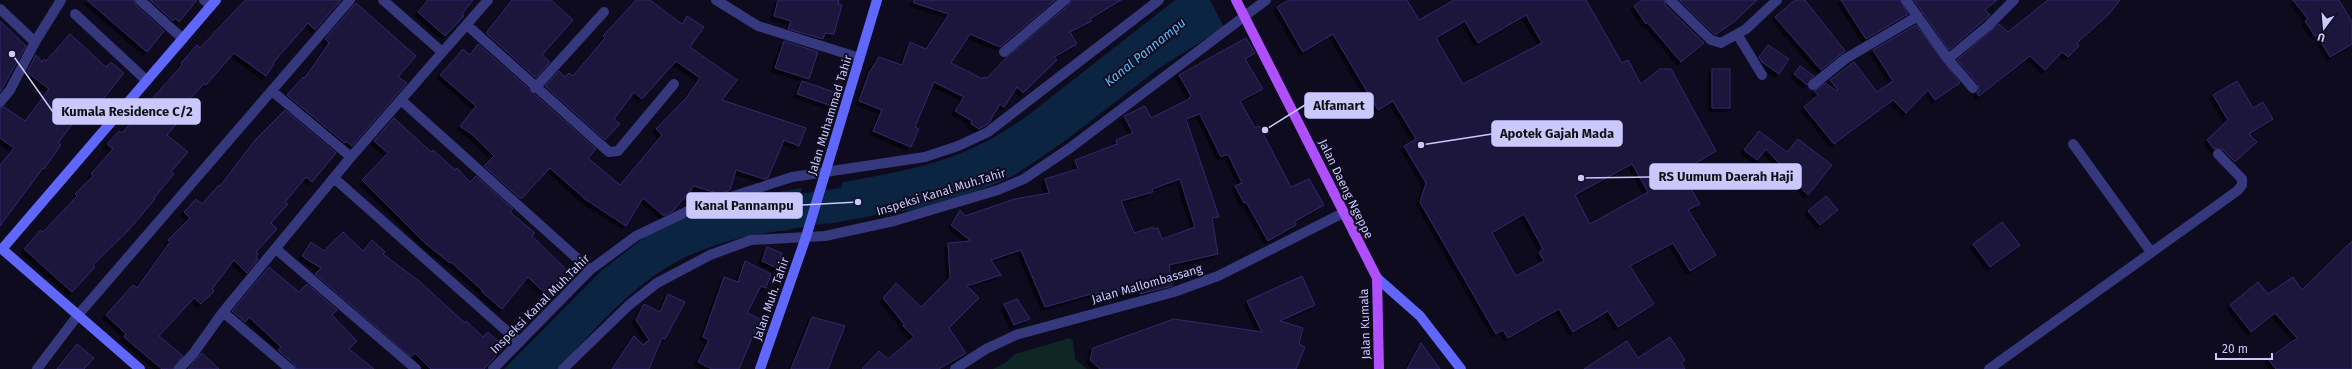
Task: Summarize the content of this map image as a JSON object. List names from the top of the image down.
{
  "streets": {
    "main road": ["Jalan Daeng Ngeppe", "Jalan Kumala"],
    "street": [
      "Jalan Muhammad Tahir",
      "Inspeksi Kanal Muh.Tahir",
      "Jalan Mallombassang",
      "Jalan Muh. Tahir"
    ]
  },
  "crossings": [
    ["Jalan Muhammad Tahir", "Inspeksi Kanal Muh.Tahir"],
    ["Jalan Muhammad Tahir", "Jalan Muh. Tahir"],
    ["Jalan Daeng Ngeppe", "Inspeksi Kanal Muh.Tahir"],
    ["Jalan Daeng Ngeppe", "Jalan Mallombassang"],
    ["Jalan Daeng Ngeppe", "Jalan Kumala"],
    ["Inspeksi Kanal Muh.Tahir", "Jalan Muh. Tahir"]
  ],
  "water": ["Kanal Pannampu"],
  "places": [
    "Kumala Residence C/2",
    "Alfamart",
    "Apotek Gajah Mada",
    "RS Uumum Daerah Haji",
    "Kanal Pannampu"
  ],
  "scale_bar": "20 m",
  "north": "bottom"
}
